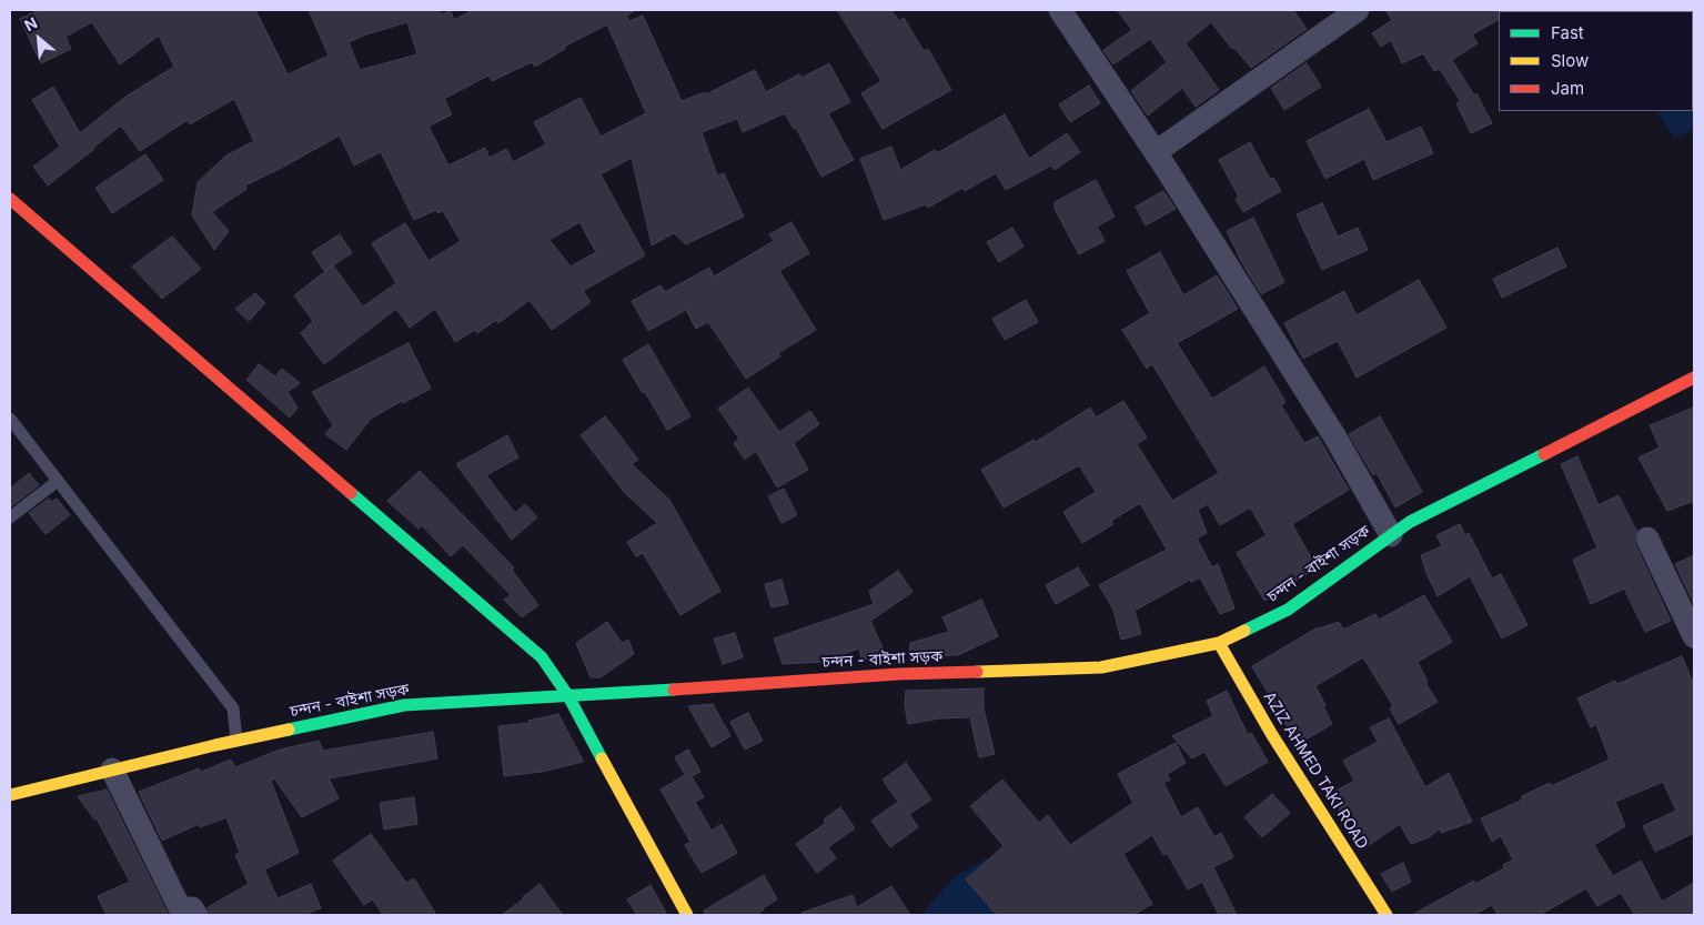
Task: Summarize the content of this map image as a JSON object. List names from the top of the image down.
{
  "streets": {
    "main road": ["চন্দন - বাইশা সড়ক", "AZIZ AHMED TAKI ROAD"]
  },
  "crossings": [
    ["চন্দন - বাইশা সড়ক", "AZIZ AHMED TAKI ROAD"]
  ],
  "legend": ["Fast", "Slow", "Jam"],
  "north": "top left"
}
